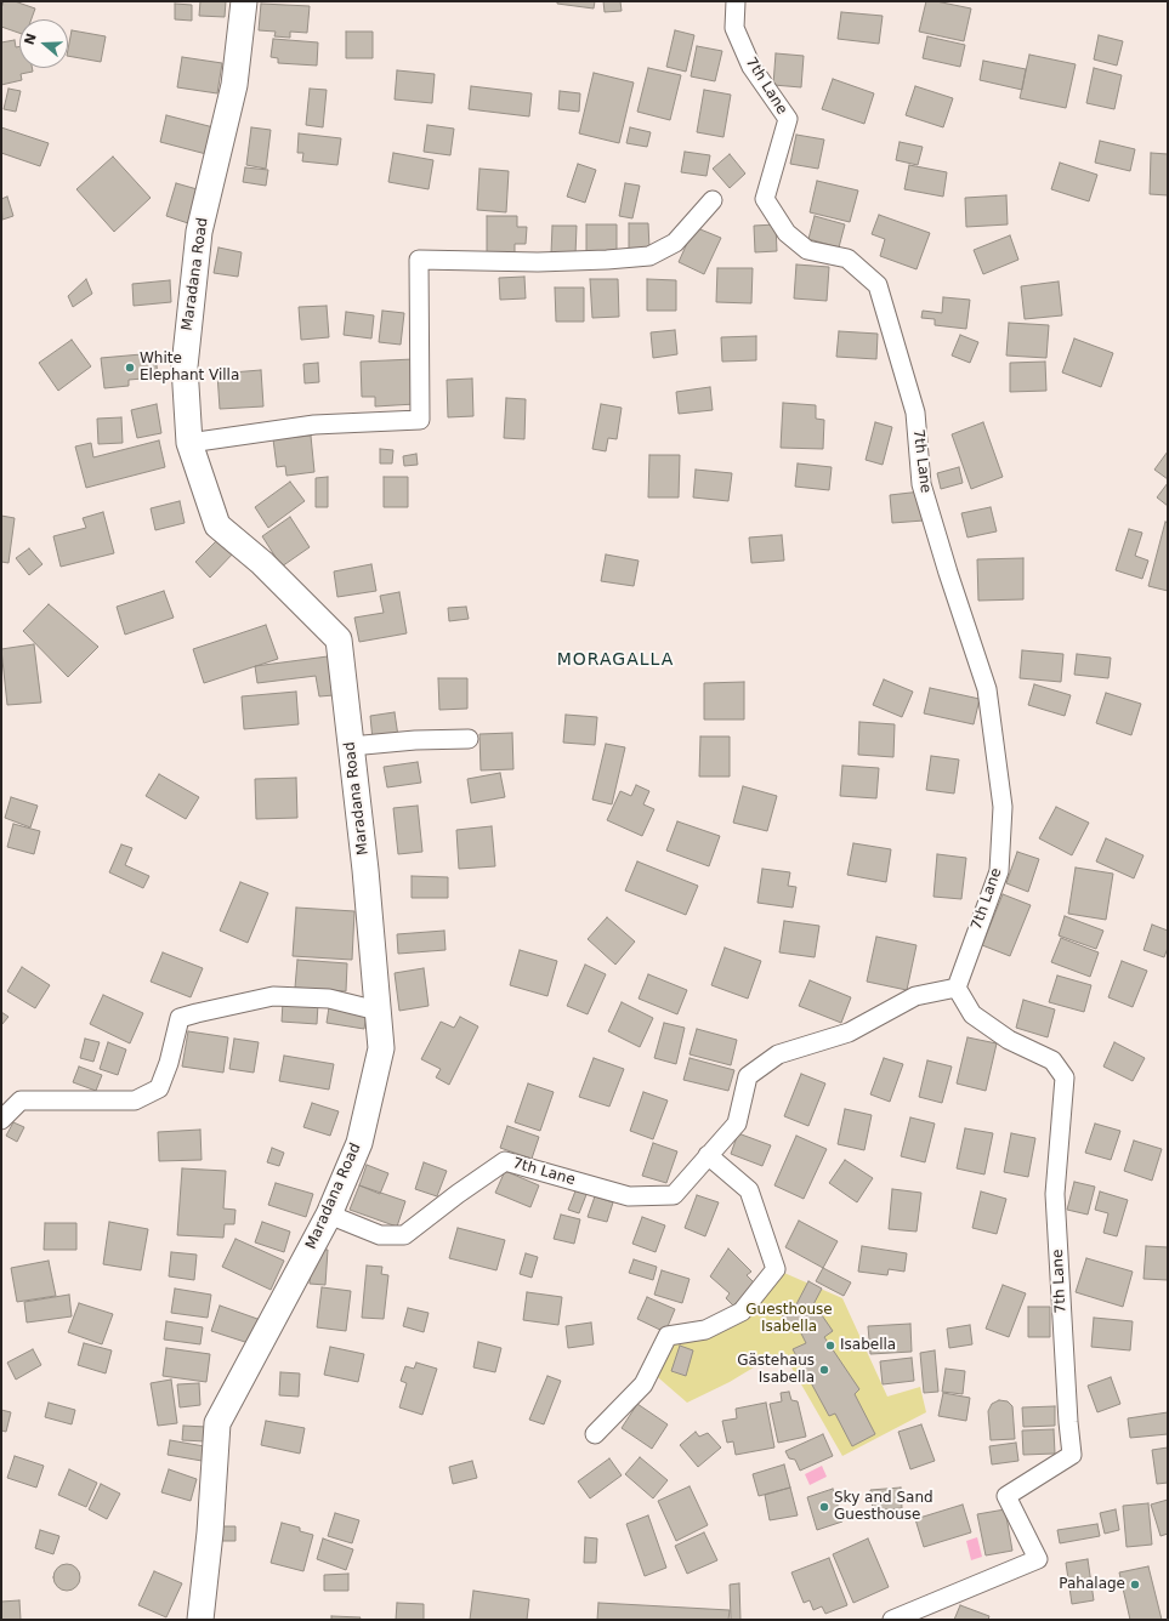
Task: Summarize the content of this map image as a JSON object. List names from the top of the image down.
{
  "streets": {
    "street": ["7th Lane", "Maradana Road"]
  },
  "crossings": [
    ["7th Lane", "Maradana Road"]
  ],
  "districts": ["MORAGALLA"],
  "parks": ["Guesthouse Isabella"],
  "places": [
    "White Elephant Villa",
    "Isabella",
    "Gästehaus Isabella",
    "Sky and Sand Guesthouse",
    "Pahalage"
  ],
  "north": "left"
}
